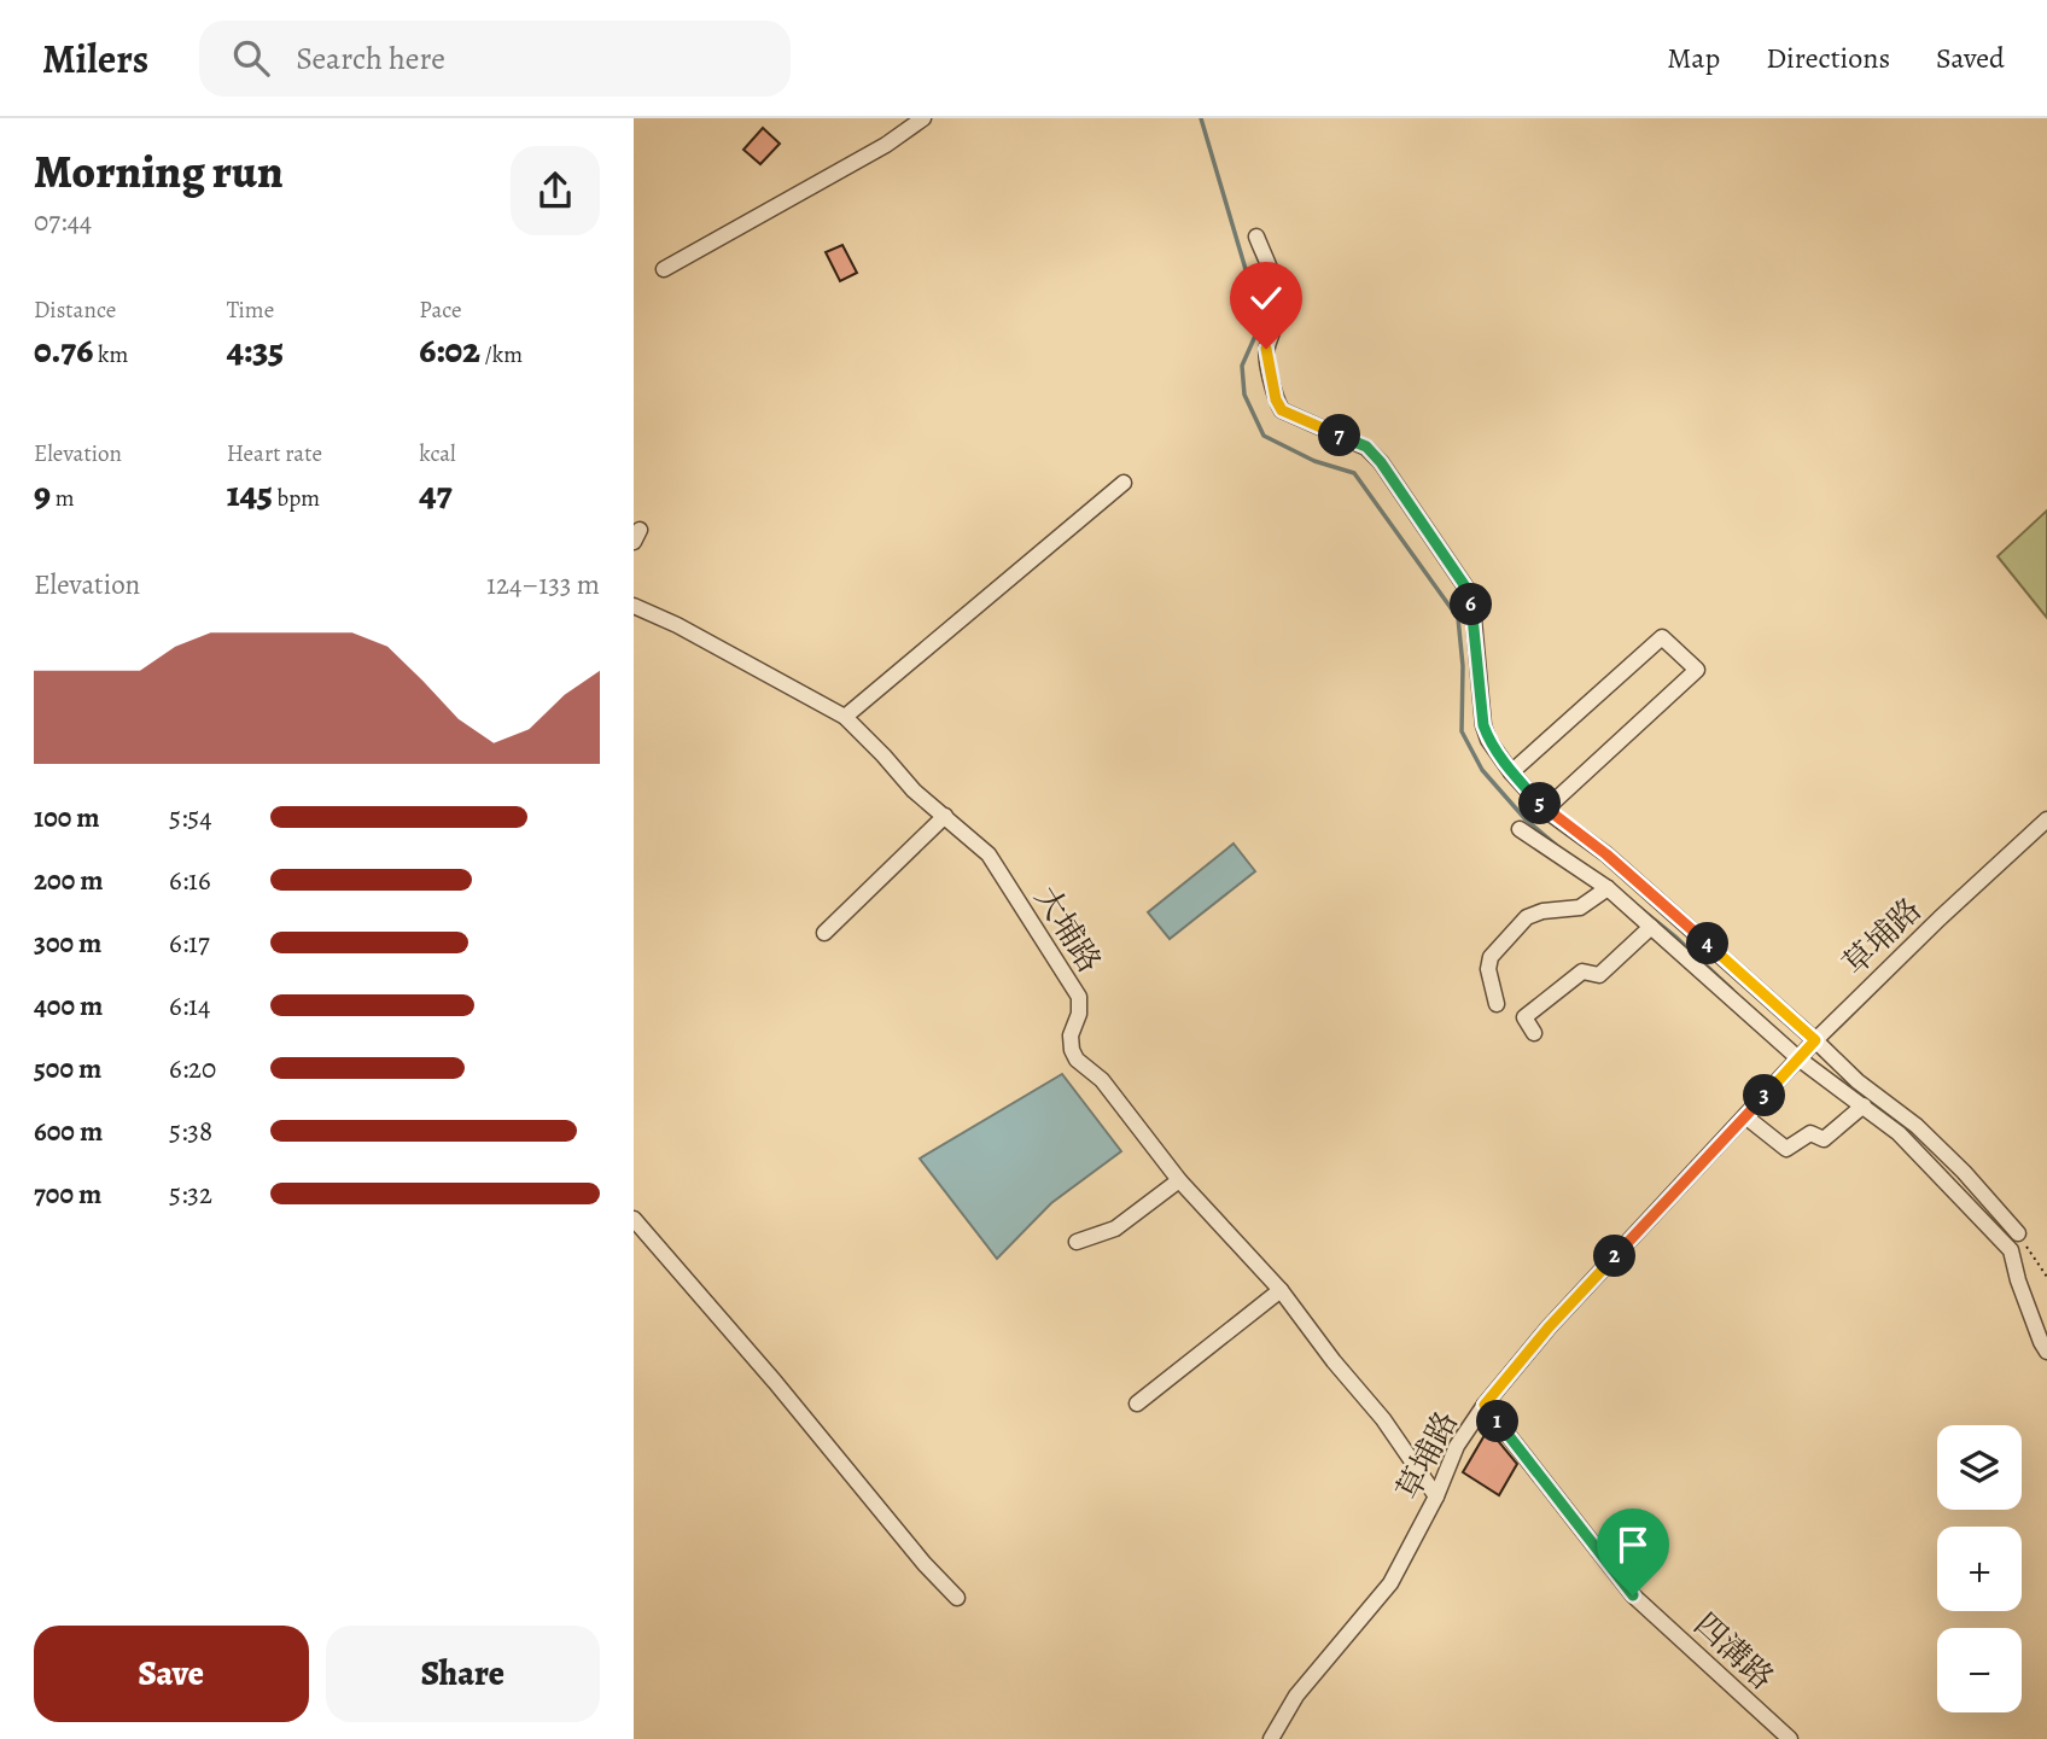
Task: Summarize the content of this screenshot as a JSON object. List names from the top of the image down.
{
  "streets": {
    "street": ["大埔路", "草埔路", "四溝路"]
  },
  "crossings": [
    ["大埔路", "草埔路"],
    ["草埔路", "四溝路"]
  ],
  "page": {
    "header": "Milers",
    "search": "Search here",
    "nav": ["Map", "Directions", "Saved"],
    "heading": ["Morning run", "07:44"],
    "stats": [
      ["Distance", "0.76 km"],
      ["Time", "4:35"],
      ["Pace", "6:02 /km"],
      ["Elevation", "9 m"],
      ["Heart rate", "145 bpm"],
      ["kcal", "47"]
    ],
    "pins": [
      "7",
      "6",
      "5",
      "4",
      "3",
      "2",
      "1"
    ],
    "chart": ["Elevation", "124–133 m"],
    "list": [
      {
        "name": "100 m",
        "note": "5:54"
      },
      {
        "name": "200 m",
        "note": "6:16"
      },
      {
        "name": "300 m",
        "note": "6:17"
      },
      {
        "name": "400 m",
        "note": "6:14"
      },
      {
        "name": "500 m",
        "note": "6:20"
      },
      {
        "name": "600 m",
        "note": "5:38"
      },
      {
        "name": "700 m",
        "note": "5:32"
      }
    ],
    "map_buttons": ["+", "−"],
    "buttons": ["Save", "Share"]
  }
}
